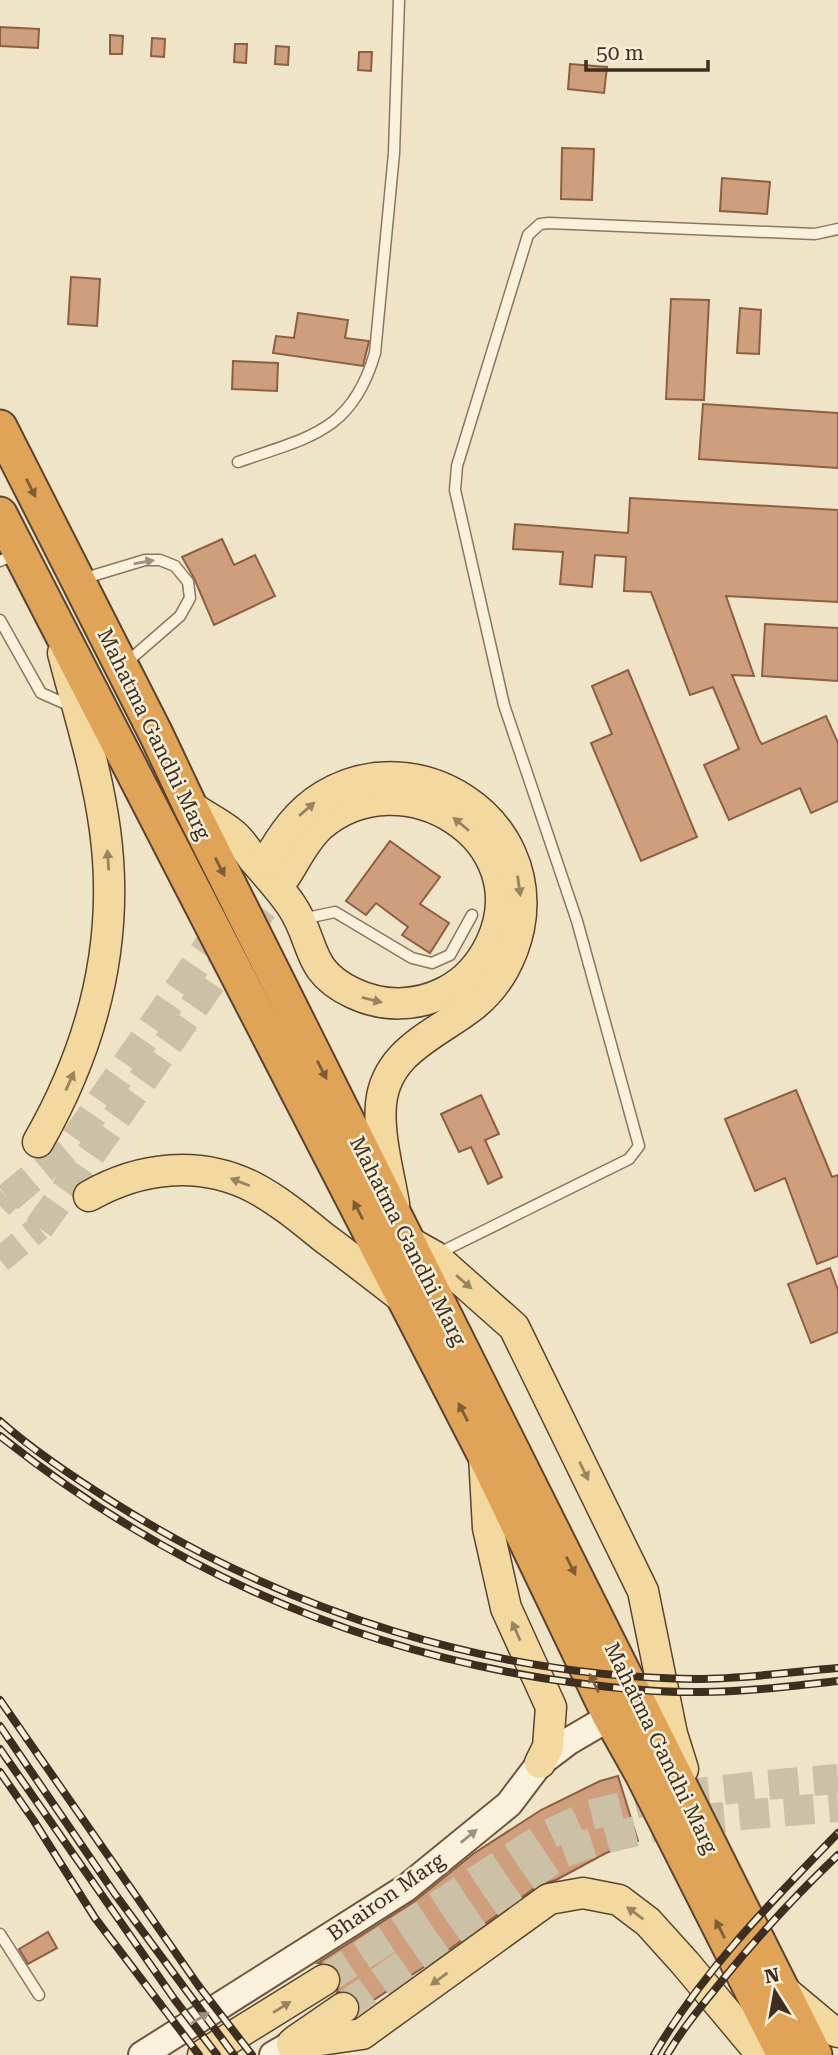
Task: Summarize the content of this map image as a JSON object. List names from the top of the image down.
{
  "streets": {
    "highway": ["Mahatma Gandhi Marg"],
    "main road": ["Bhairon Marg"]
  },
  "crossings": [
    ["Mahatma Gandhi Marg", "Bhairon Marg"]
  ],
  "scale_bar": "50 m",
  "north": "top"
}
